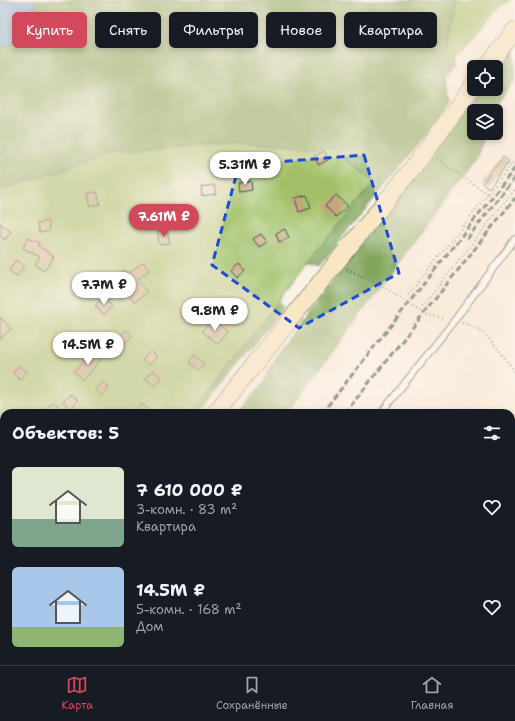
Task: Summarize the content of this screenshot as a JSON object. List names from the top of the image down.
{
  "page": {
    "chip": [
      "Купить",
      "Снять",
      "Фильтры",
      "Новое",
      "Квартира"
    ],
    "price": [
      "5.31M ₽",
      "7.61M ₽",
      "7.7M ₽",
      "9.8M ₽",
      "14.5M ₽"
    ],
    "heading": "Объектов: 5",
    "list": [
      {
        "name": "7 610 000 ₽",
        "note": "3-комн. · 83 m² · Квартира"
      },
      {
        "name": "14.5M ₽",
        "note": "5-комн. · 168 m² · Дом"
      }
    ],
    "tabs": ["Карта", "Сохранённые", "Главная"]
  }
}
